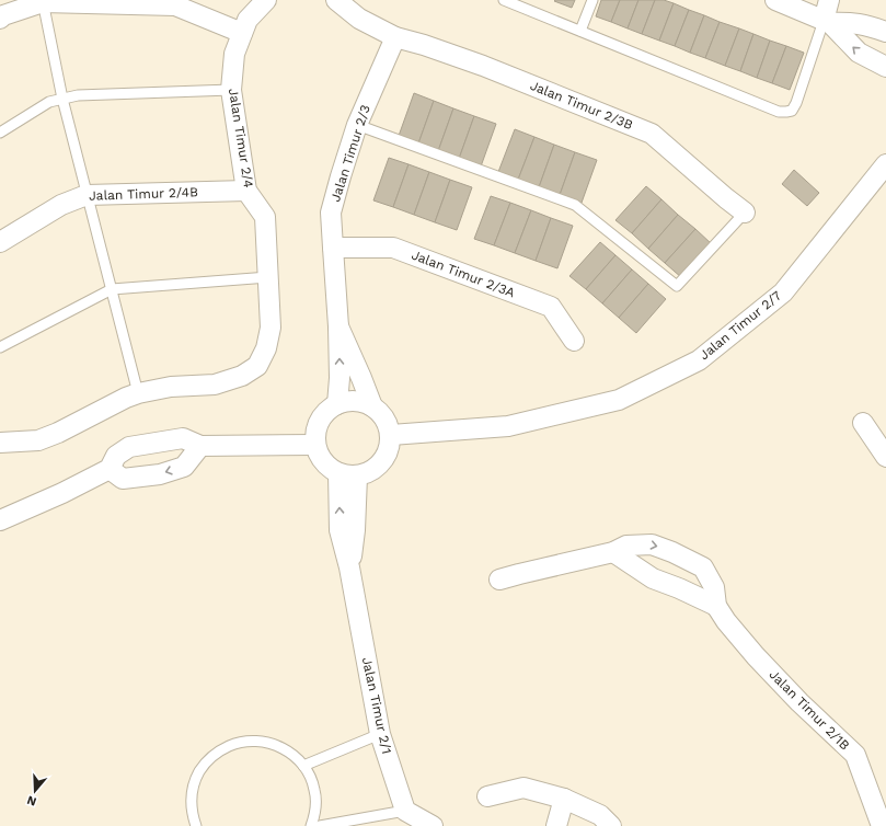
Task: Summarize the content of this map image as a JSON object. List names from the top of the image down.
{
  "streets": {
    "street": [
      "Jalan Timur 2/3B",
      "Jalan Timur 2/4",
      "Jalan Timur 2/3",
      "Jalan Timur 2/4B",
      "Jalan Timur 2/3A",
      "Jalan Timur 2/7",
      "Jalan Timur 2/1",
      "Jalan Timur 2/1B"
    ]
  },
  "crossings": [
    ["Jalan Timur 2/3B", "Jalan Timur 2/3"],
    ["Jalan Timur 2/4", "Jalan Timur 2/4B"],
    ["Jalan Timur 2/3", "Jalan Timur 2/3A"],
    ["Jalan Timur 2/3", "Jalan Timur 2/7"],
    ["Jalan Timur 2/3", "Jalan Timur 2/1"],
    ["Jalan Timur 2/7", "Jalan Timur 2/1"]
  ],
  "north": "bottom"
}
